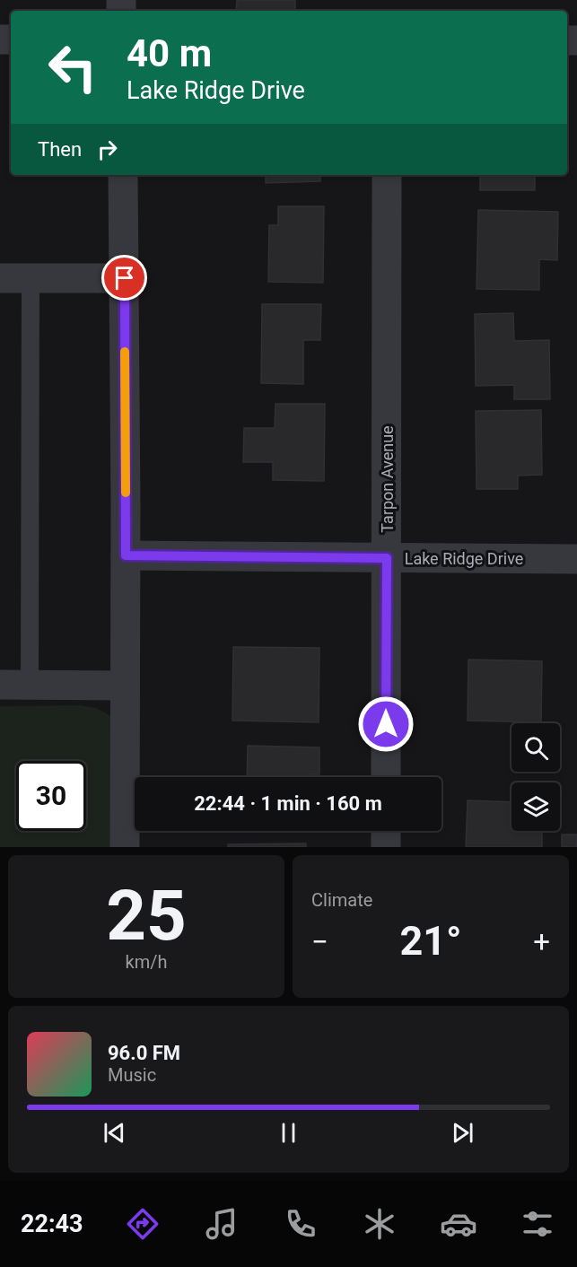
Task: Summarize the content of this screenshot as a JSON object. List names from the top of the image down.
{
  "streets": {
    "street": ["Tarpon Avenue", "Lake Ridge Drive"]
  },
  "crossings": [
    ["Tarpon Avenue", "Lake Ridge Drive"]
  ],
  "page": {
    "turn": ["40 m", "Lake Ridge Drive"],
    "then": "Then",
    "limit": "30",
    "trip": "22:44 · 1 min · 160 m",
    "tile": [
      ["25", "km/h"],
      "Climate"
    ],
    "heat": ["−", "21°", "+"],
    "song": ["96.0 FM", "Music"],
    "tabs": "22:43"
  }
}
